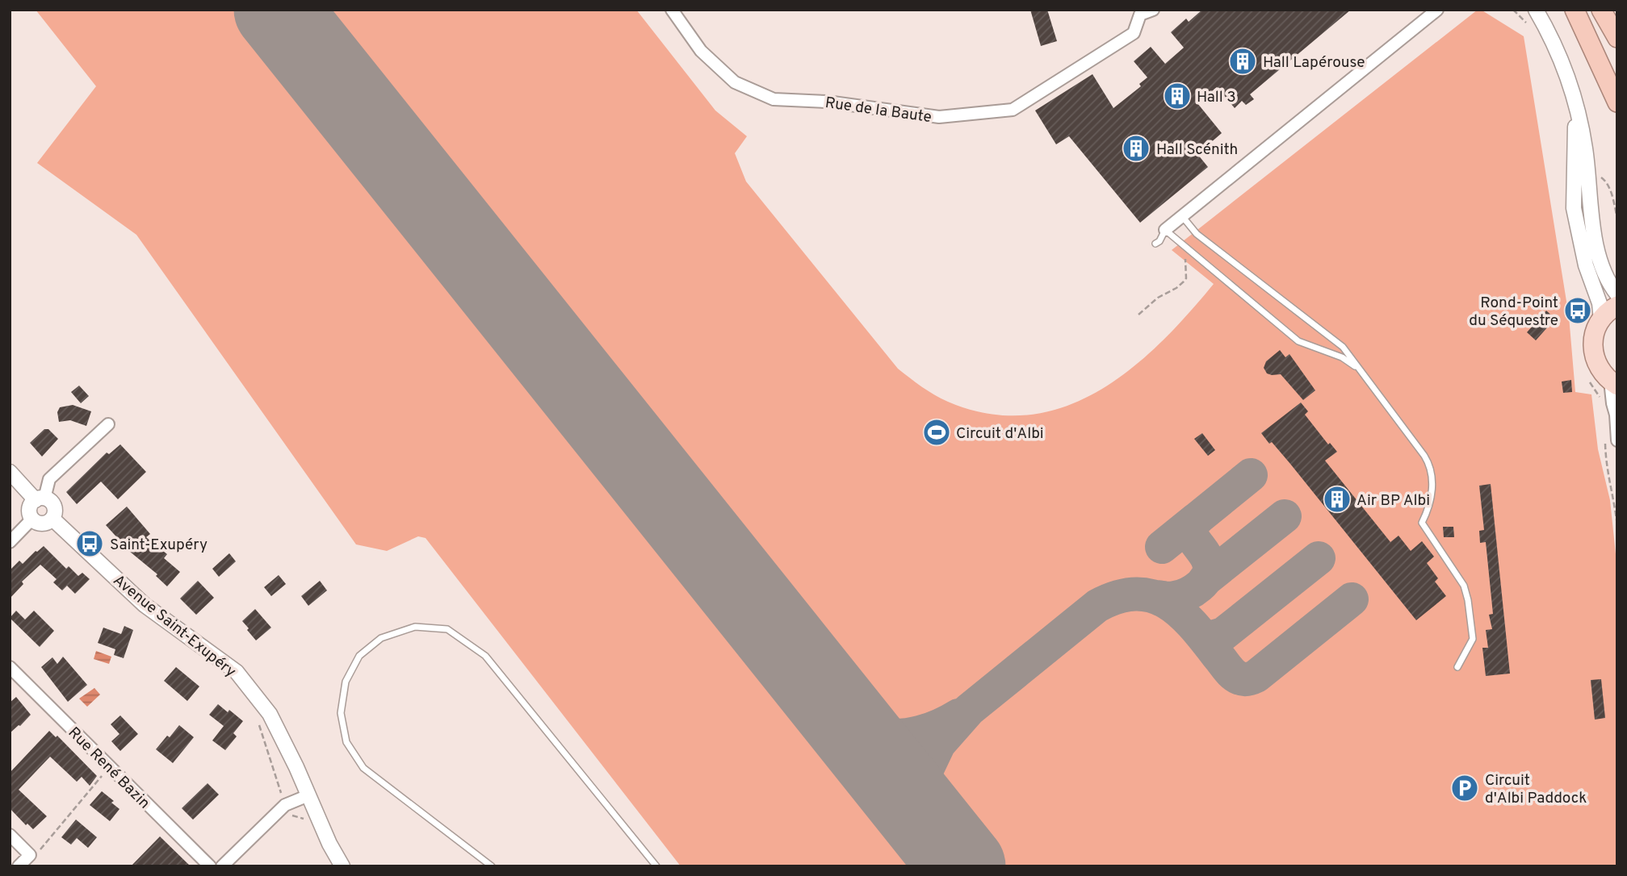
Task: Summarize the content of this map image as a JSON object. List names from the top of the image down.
{
  "streets": {
    "street": ["Rue de la Baute", "Avenue Saint-Exupéry", "Rue René Bazin"]
  },
  "places": {
    "building": [
      "Hall Lapérouse",
      "Hall 3",
      "Hall Scénith",
      "Air BP Albi"
    ],
    "bus stop": ["Rond-Point du Séquestre", "Saint-Exupéry"],
    "sports": ["Circuit d'Albi"],
    "parking": ["Circuit d'Albi Paddock"]
  }
}
